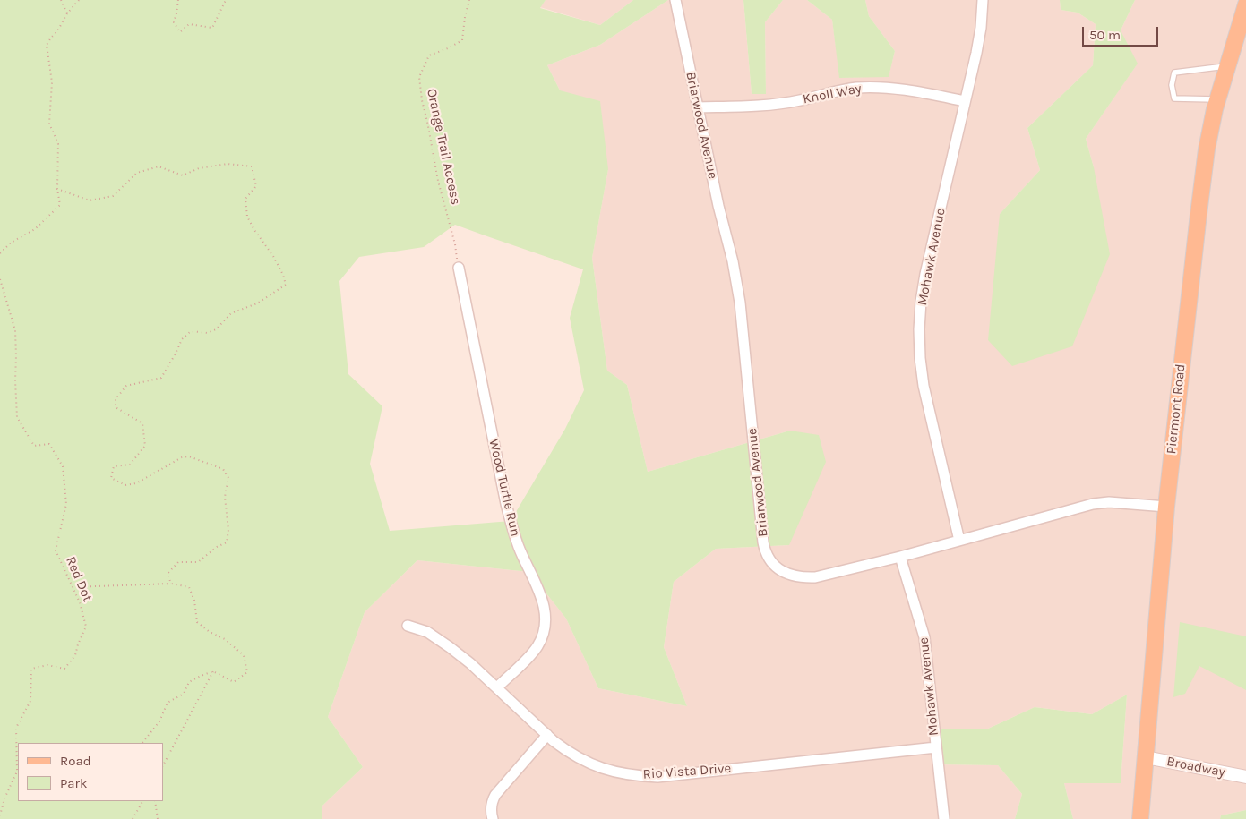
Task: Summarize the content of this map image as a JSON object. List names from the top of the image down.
{
  "streets": {
    "main road": ["Piermont Road"],
    "street": [
      "Knoll Way",
      "Briarwood Avenue",
      "Mohawk Avenue",
      "Wood Turtle Run",
      "Broadway",
      "Rio Vista Drive"
    ],
    "path": ["Orange Trail Access", "Red Dot"]
  },
  "crossings": [
    ["Knoll Way", "Briarwood Avenue"],
    ["Knoll Way", "Mohawk Avenue"],
    ["Briarwood Avenue", "Mohawk Avenue"],
    ["Briarwood Avenue", "Piermont Road"],
    ["Orange Trail Access", "Wood Turtle Run"],
    ["Mohawk Avenue", "Rio Vista Drive"],
    ["Piermont Road", "Broadway"],
    ["Wood Turtle Run", "Rio Vista Drive"]
  ],
  "legend": ["Road", "Park"],
  "scale_bar": "50 m"
}
